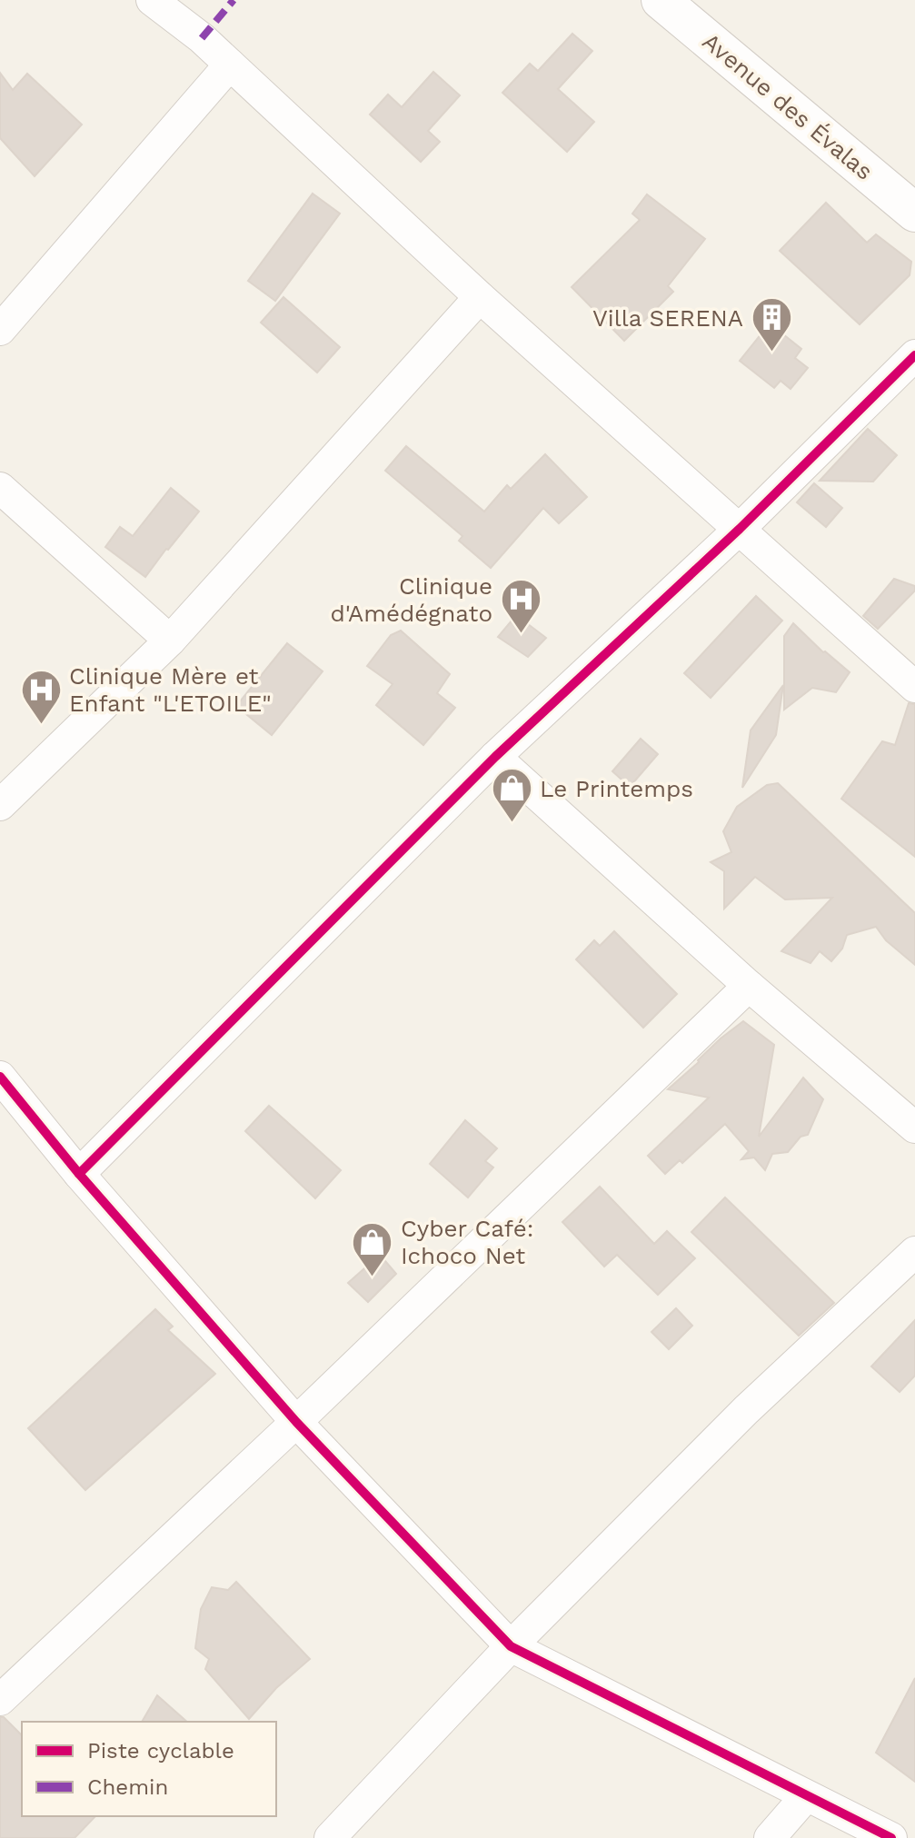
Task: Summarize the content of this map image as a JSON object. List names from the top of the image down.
{
  "streets": {
    "street": ["Avenue des Évalas"]
  },
  "places": {
    "building": ["Villa SERENA"],
    "hospital": ["Clinique d'Amédégnato", "Clinique Mère et Enfant \"L'ETOILE\""],
    "shop": ["Le Printemps", "Cyber Café: Ichoco Net"]
  },
  "legend": ["Piste cyclable", "Chemin"]
}
